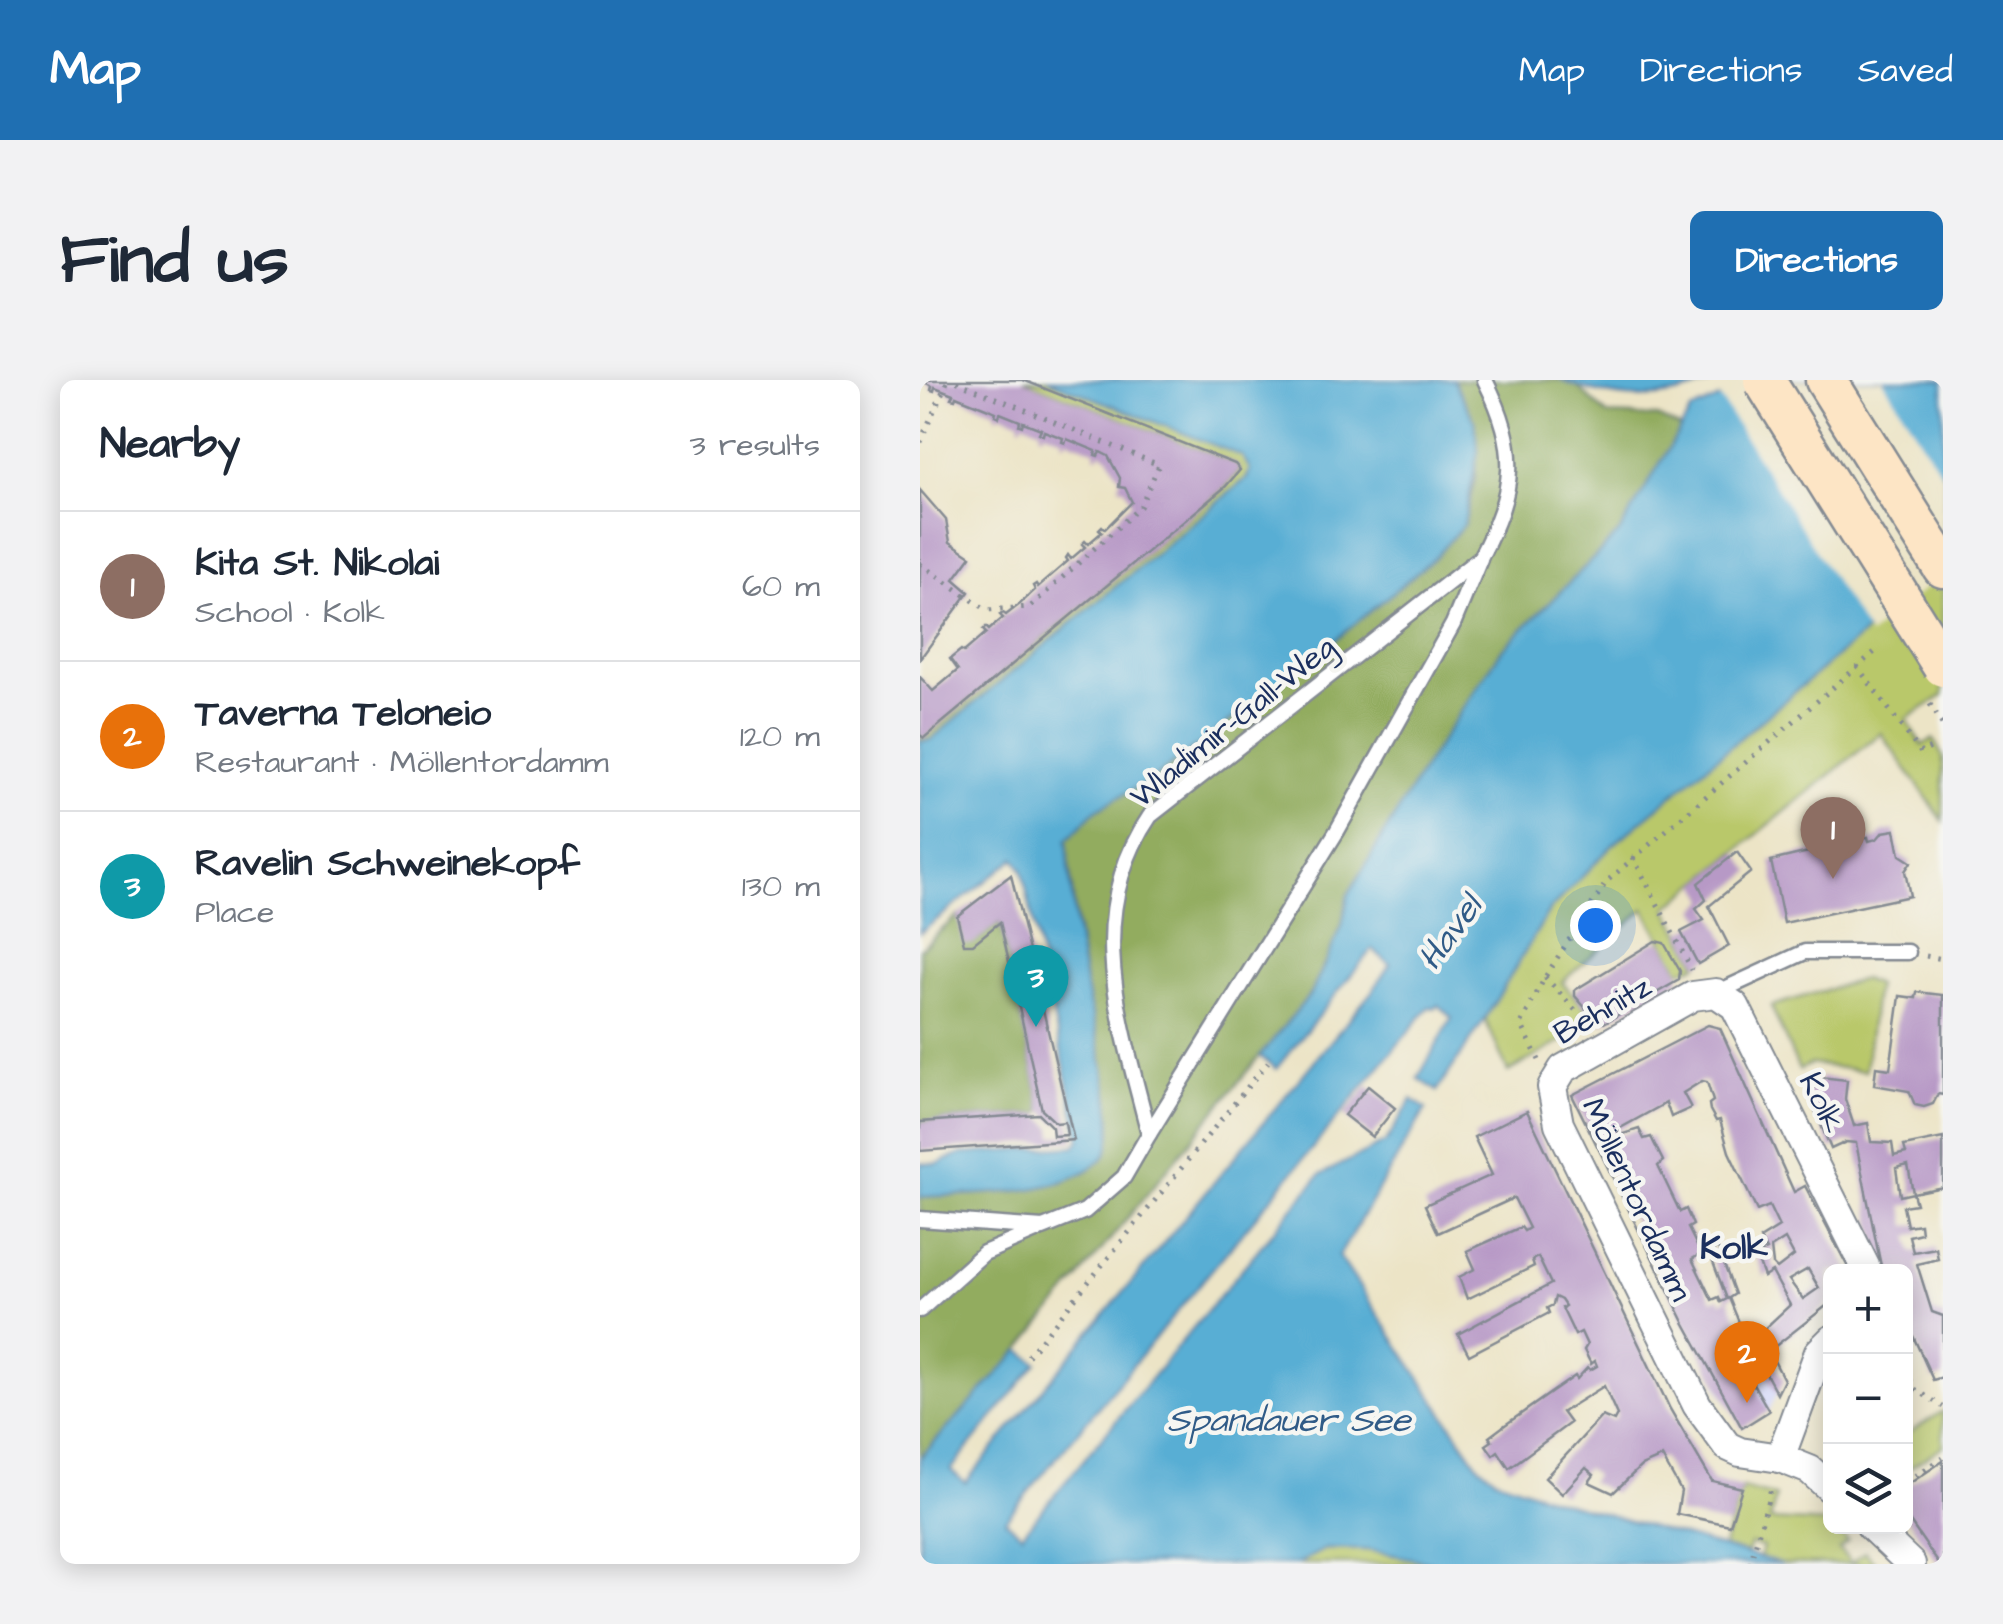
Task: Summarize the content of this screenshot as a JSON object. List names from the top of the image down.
{
  "streets": {
    "street": ["Behnitz", "Kolk", "Möllentordamm"],
    "lane": ["Wladimir-Gall-Weg"]
  },
  "crossings": [
    ["Behnitz", "Kolk"],
    ["Behnitz", "Möllentordamm"]
  ],
  "districts": ["Kolk"],
  "water": ["Havel", "Spandauer See"],
  "page": {
    "header": "Map",
    "nav": ["Map", "Directions", "Saved"],
    "buttons": "Directions",
    "title": "Find us",
    "heading": ["Nearby", "3 results"],
    "list": [
      {
        "mark": "1",
        "name": "Kita St. Nikolai",
        "note": "School · Kolk",
        "value": "60 m"
      },
      {
        "mark": "2",
        "name": "Taverna Teloneio",
        "note": "Restaurant · Möllentordamm",
        "value": "120 m"
      },
      {
        "mark": "3",
        "name": "Ravelin Schweinekopf",
        "note": "Place",
        "value": "130 m"
      }
    ],
    "pins": ["1", "3", "2"],
    "map_buttons": ["+", "−"]
  }
}
